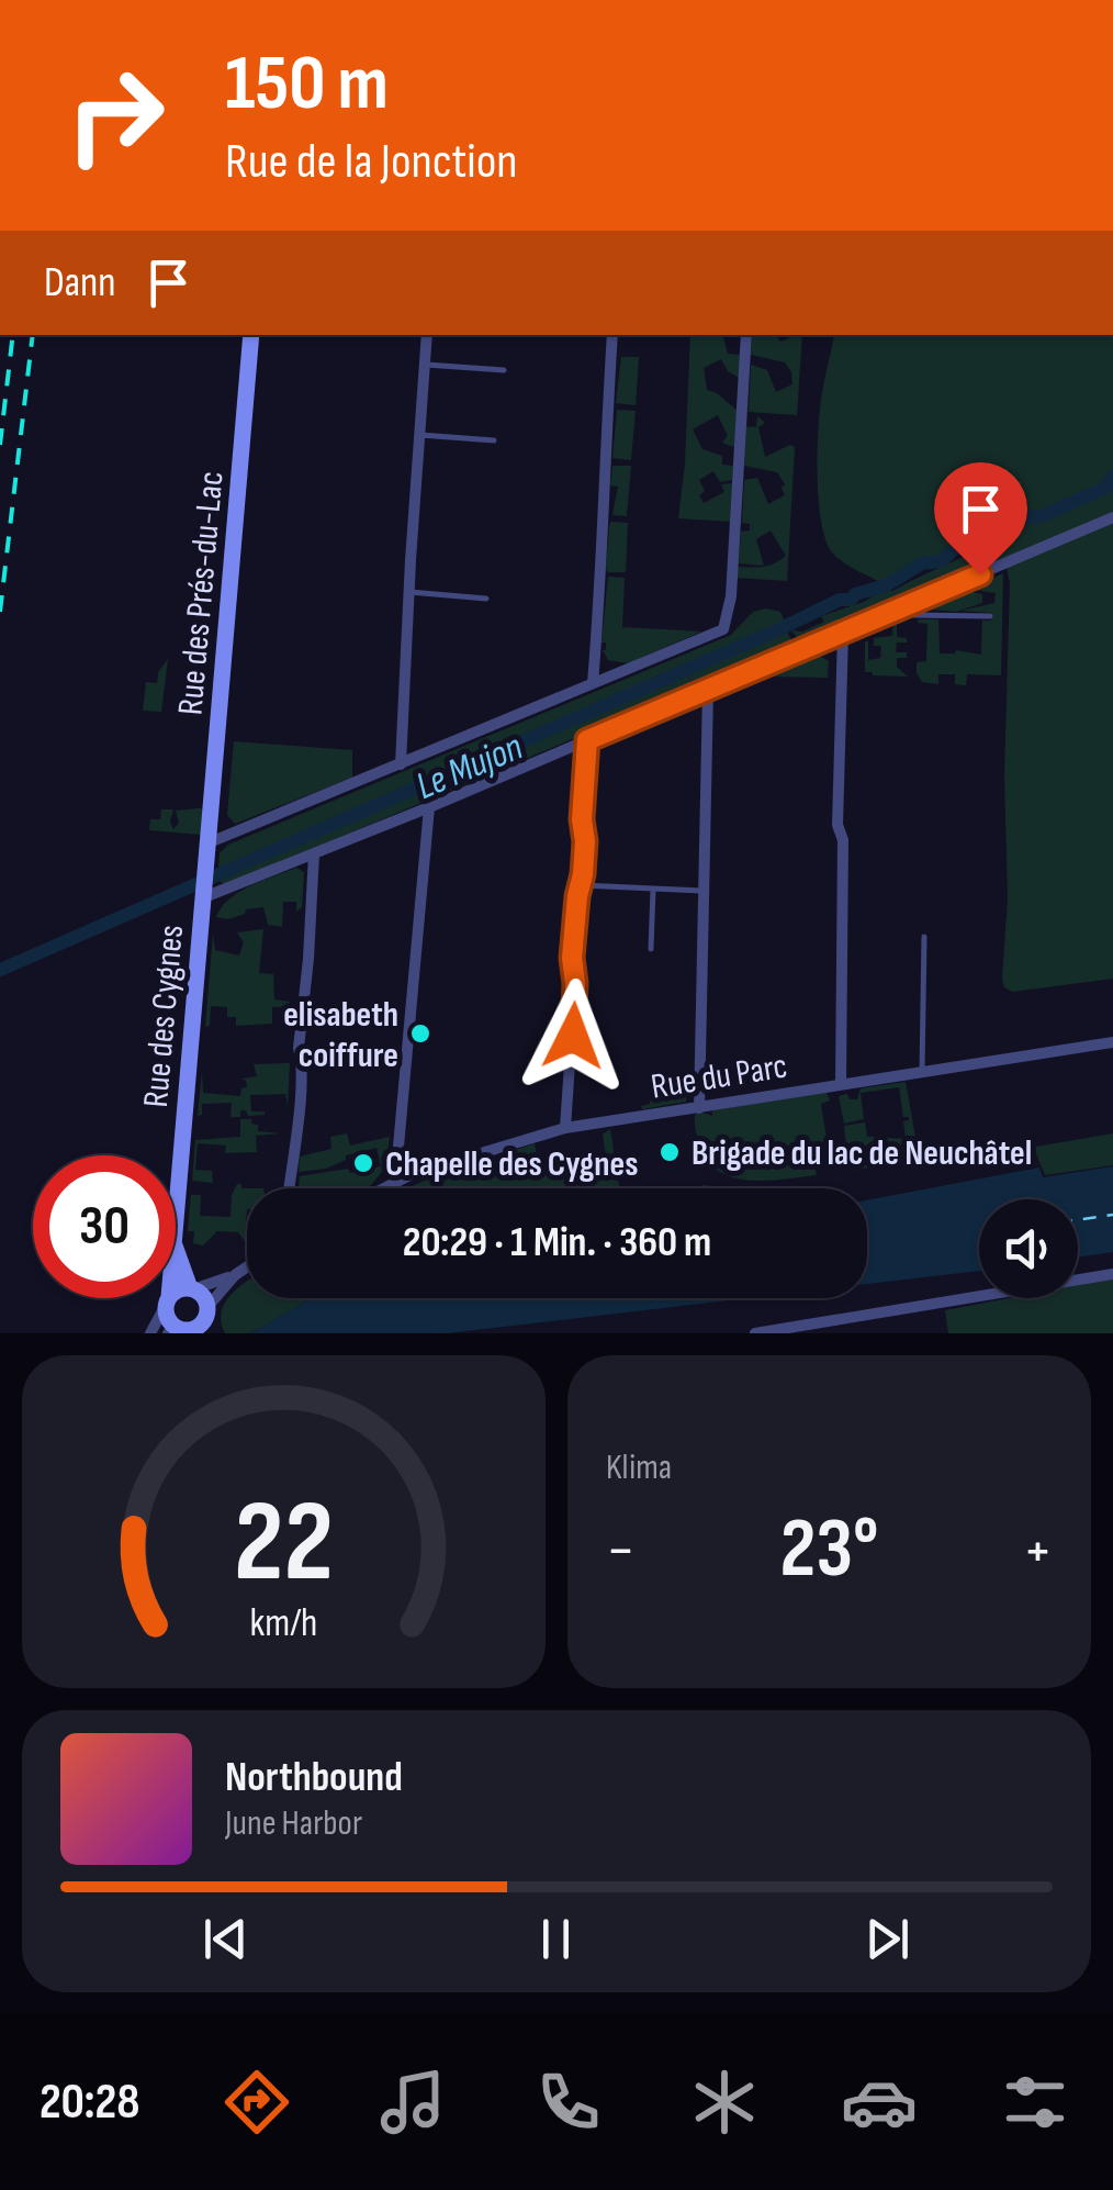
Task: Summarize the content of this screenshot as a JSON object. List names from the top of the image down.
{
  "streets": {
    "street": ["Rue des Prés-du-Lac", "Rue des Cygnes", "Rue du Parc"]
  },
  "crossings": [
    ["Rue des Prés-du-Lac", "Rue des Cygnes"]
  ],
  "water": ["Le Mujon"],
  "places": ["elisabeth coiffure", "Brigade du lac de Neuchâtel", "Chapelle des Cygnes"],
  "page": {
    "turn": ["150 m", "Rue de la Jonction"],
    "then": "Dann",
    "limit": "30",
    "trip": "20:29 · 1 Min. · 360 m",
    "tile": "Klima",
    "heat": ["−", "23°", "+"],
    "song": ["Northbound", "June Harbor"],
    "tabs": "20:28",
    "gauge": ["22", "km/h"]
  }
}
